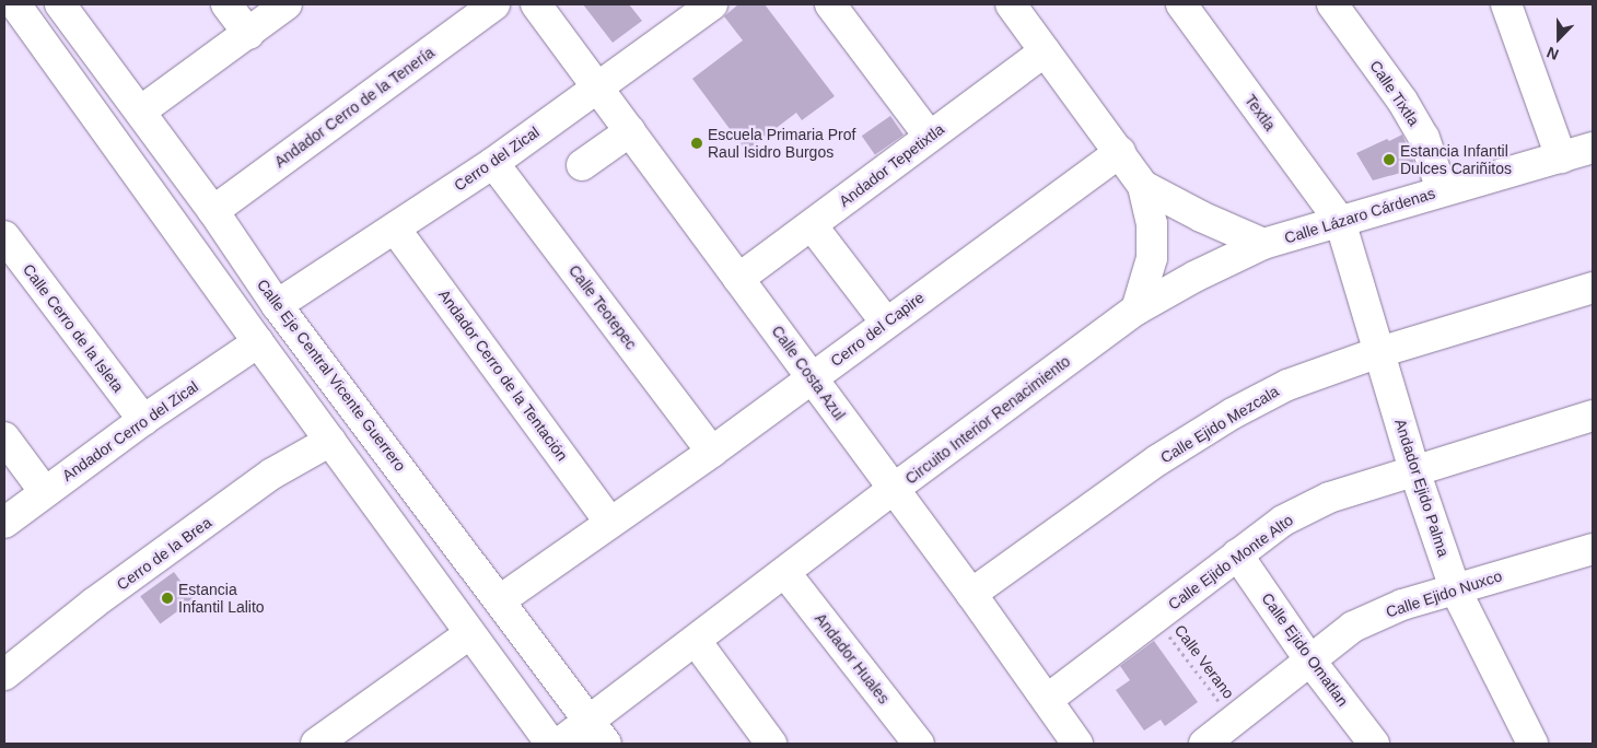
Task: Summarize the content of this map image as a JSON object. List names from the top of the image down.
{
  "streets": {
    "street": [
      "Calle Tixtla",
      "Andador Cerro de la Tenería",
      "Textla",
      "Cerro del Zical",
      "Andador Tepetixtla",
      "Calle Lázaro Cárdenas",
      "Calle Teotepec",
      "Calle Cerro de la Isleta",
      "Cerro del Capire",
      "Calle Costa Azul",
      "Calle Eje Central Vicente Guerrero",
      "Andador Cerro de la Tentación",
      "Circuito Interior Renacimiento",
      "Calle Ejido Mezcala",
      "Andador Cerro del Zical",
      "Andador Ejido Palma",
      "Cerro de la Brea",
      "Calle Ejido Monte Alto",
      "Calle Ejido Nuxco",
      "Calle Ejido Omatlan",
      "Andador Huales"
    ],
    "path": ["Calle Verano"]
  },
  "crossings": [
    ["Calle Tixtla", "Calle Lázaro Cárdenas"],
    ["Andador Cerro de la Tenería", "Calle Eje Central Vicente Guerrero"],
    ["Textla", "Calle Lázaro Cárdenas"],
    ["Textla", "Andador Ejido Palma"],
    ["Cerro del Zical", "Calle Teotepec"],
    ["Cerro del Zical", "Calle Costa Azul"],
    ["Cerro del Zical", "Calle Eje Central Vicente Guerrero"],
    ["Cerro del Zical", "Andador Cerro de la Tentación"],
    ["Andador Tepetixtla", "Calle Costa Azul"],
    ["Calle Lázaro Cárdenas", "Circuito Interior Renacimiento"],
    ["Calle Lázaro Cárdenas", "Andador Ejido Palma"],
    ["Calle Teotepec", "Cerro del Capire"],
    ["Calle Cerro de la Isleta", "Andador Cerro del Zical"],
    ["Cerro del Capire", "Calle Costa Azul"],
    ["Cerro del Capire", "Calle Eje Central Vicente Guerrero"],
    ["Cerro del Capire", "Andador Cerro de la Tentación"],
    ["Calle Costa Azul", "Circuito Interior Renacimiento"],
    ["Calle Costa Azul", "Calle Ejido Mezcala"],
    ["Calle Costa Azul", "Calle Ejido Monte Alto"],
    ["Calle Eje Central Vicente Guerrero", "Circuito Interior Renacimiento"],
    ["Circuito Interior Renacimiento", "Andador Huales"],
    ["Calle Ejido Mezcala", "Andador Ejido Palma"],
    ["Andador Ejido Palma", "Calle Ejido Monte Alto"],
    ["Andador Ejido Palma", "Calle Ejido Nuxco"],
    ["Calle Ejido Monte Alto", "Calle Ejido Omatlan"],
    ["Calle Ejido Monte Alto", "Calle Verano"],
    ["Calle Ejido Nuxco", "Calle Ejido Omatlan"],
    ["Calle Ejido Nuxco", "Calle Verano"]
  ],
  "places": ["Escuela Primaria Prof Raul Isidro Burgos", "Estancia Infantil Dulces Cariñitos", "Estancia Infantil Lalito"],
  "north": "bottom"
}
